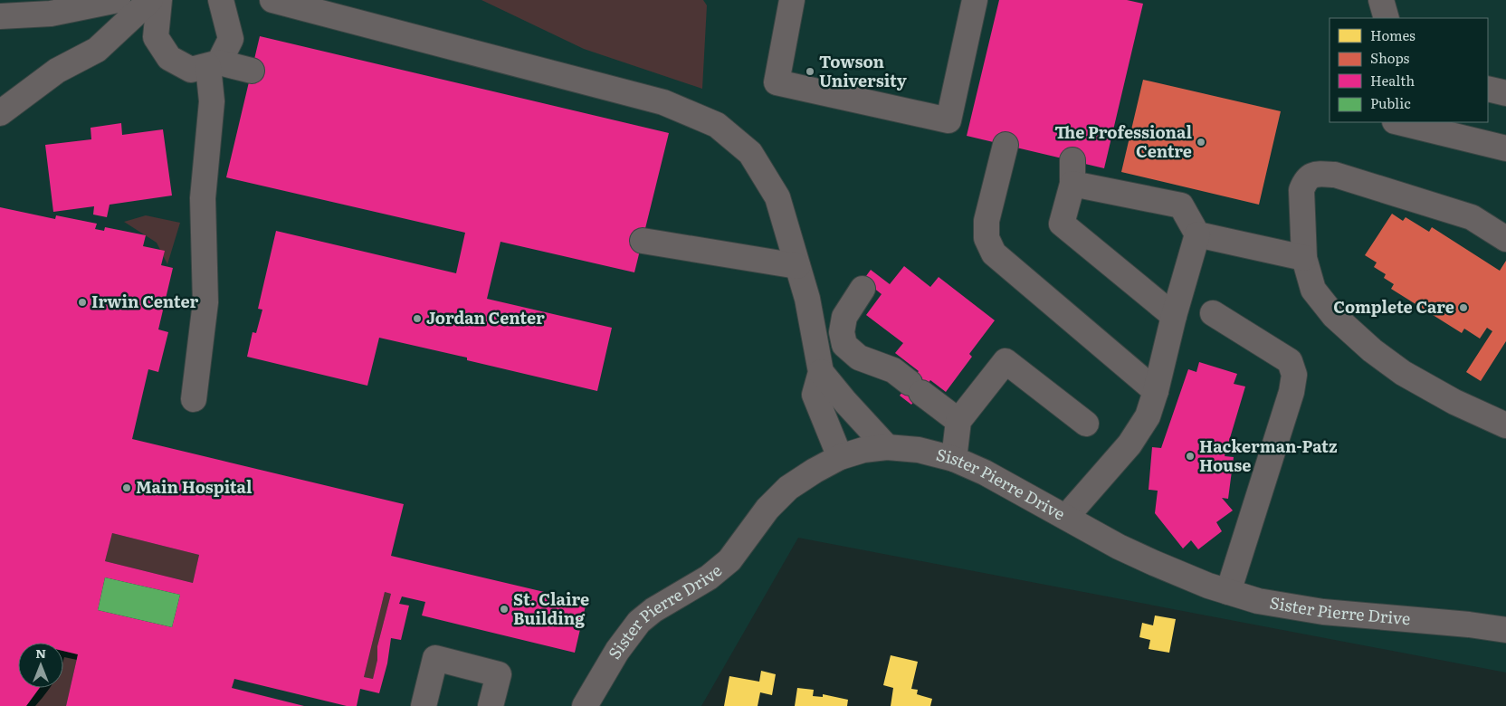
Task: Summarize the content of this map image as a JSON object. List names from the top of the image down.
{
  "streets": {
    "street": ["Sister Pierre Drive"]
  },
  "places": [
    "Towson University",
    "The Professional Centre",
    "Irwin Center",
    "Complete Care",
    "Jordan Center",
    "Hackerman-Patz House",
    "Main Hospital",
    "St. Claire Building"
  ],
  "legend": [
    "Homes",
    "Shops",
    "Health",
    "Public"
  ],
  "north": "top"
}
